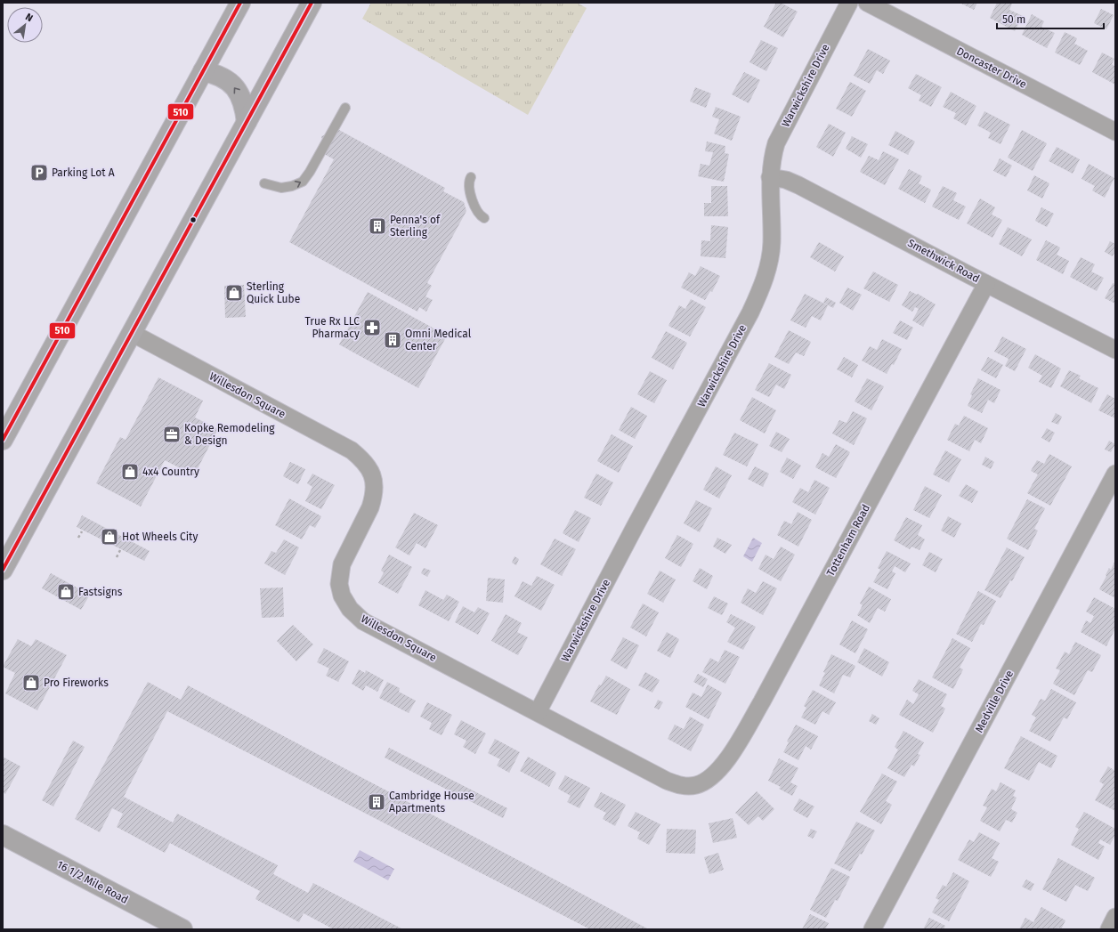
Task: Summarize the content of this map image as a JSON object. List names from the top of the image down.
{
  "streets": {
    "street": [
      "Doncaster Drive",
      "Warwickshire Drive",
      "Smethwick Road",
      "Willesdon Square",
      "Tottenham Road",
      "Medville Drive",
      "16 1/2 Mile Road"
    ]
  },
  "crossings": [
    ["Warwickshire Drive", "Smethwick Road"],
    ["Warwickshire Drive", "Willesdon Square"],
    ["Smethwick Road", "Tottenham Road"],
    ["Willesdon Square", "Tottenham Road"]
  ],
  "places": {
    "parking": ["Parking Lot A"],
    "building": ["Penna's of Sterling", "Omni Medical Center", "Cambridge House Apartments"],
    "shop": [
      "Sterling Quick Lube",
      "4x4 Country",
      "Hot Wheels City",
      "Fastsigns",
      "Pro Fireworks"
    ],
    "pharmacy": ["True Rx LLC Pharmacy"],
    "office": ["Kopke Remodeling & Design"]
  },
  "lines": ["transit line 510"],
  "scale_bar": "50 m",
  "north": "top right"
}
